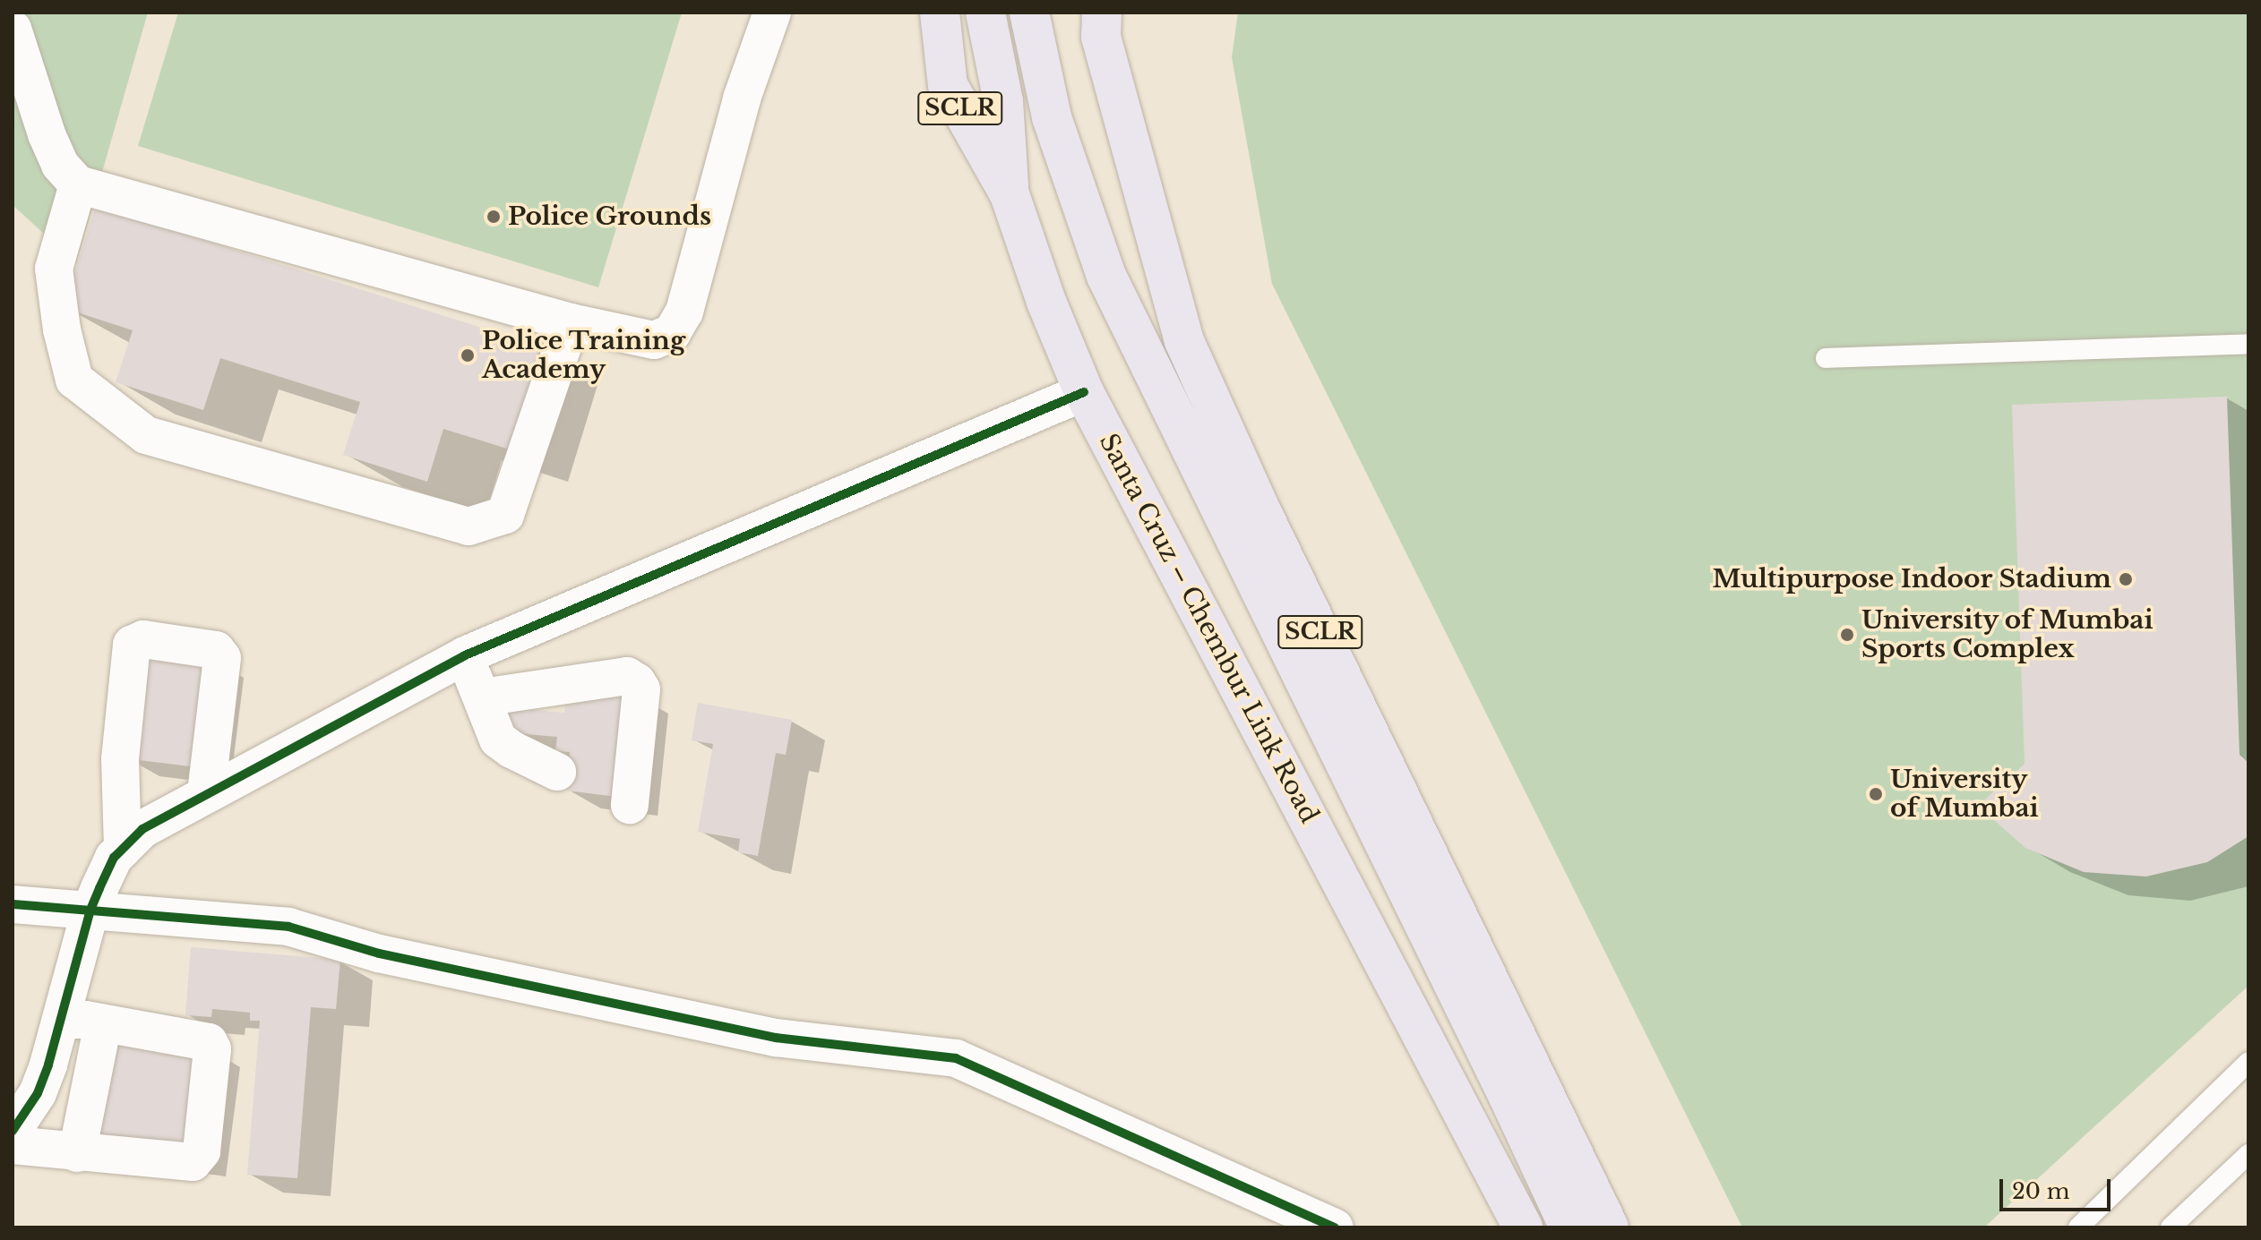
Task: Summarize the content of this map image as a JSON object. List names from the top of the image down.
{
  "streets": {
    "highway": ["SCLR", "Santa Cruz – Chembur Link Road"]
  },
  "places": [
    "Police Grounds",
    "Police Training Academy",
    "Multipurpose Indoor Stadium",
    "University of Mumbai Sports Complex",
    "University of Mumbai"
  ],
  "scale_bar": "20 m"
}
